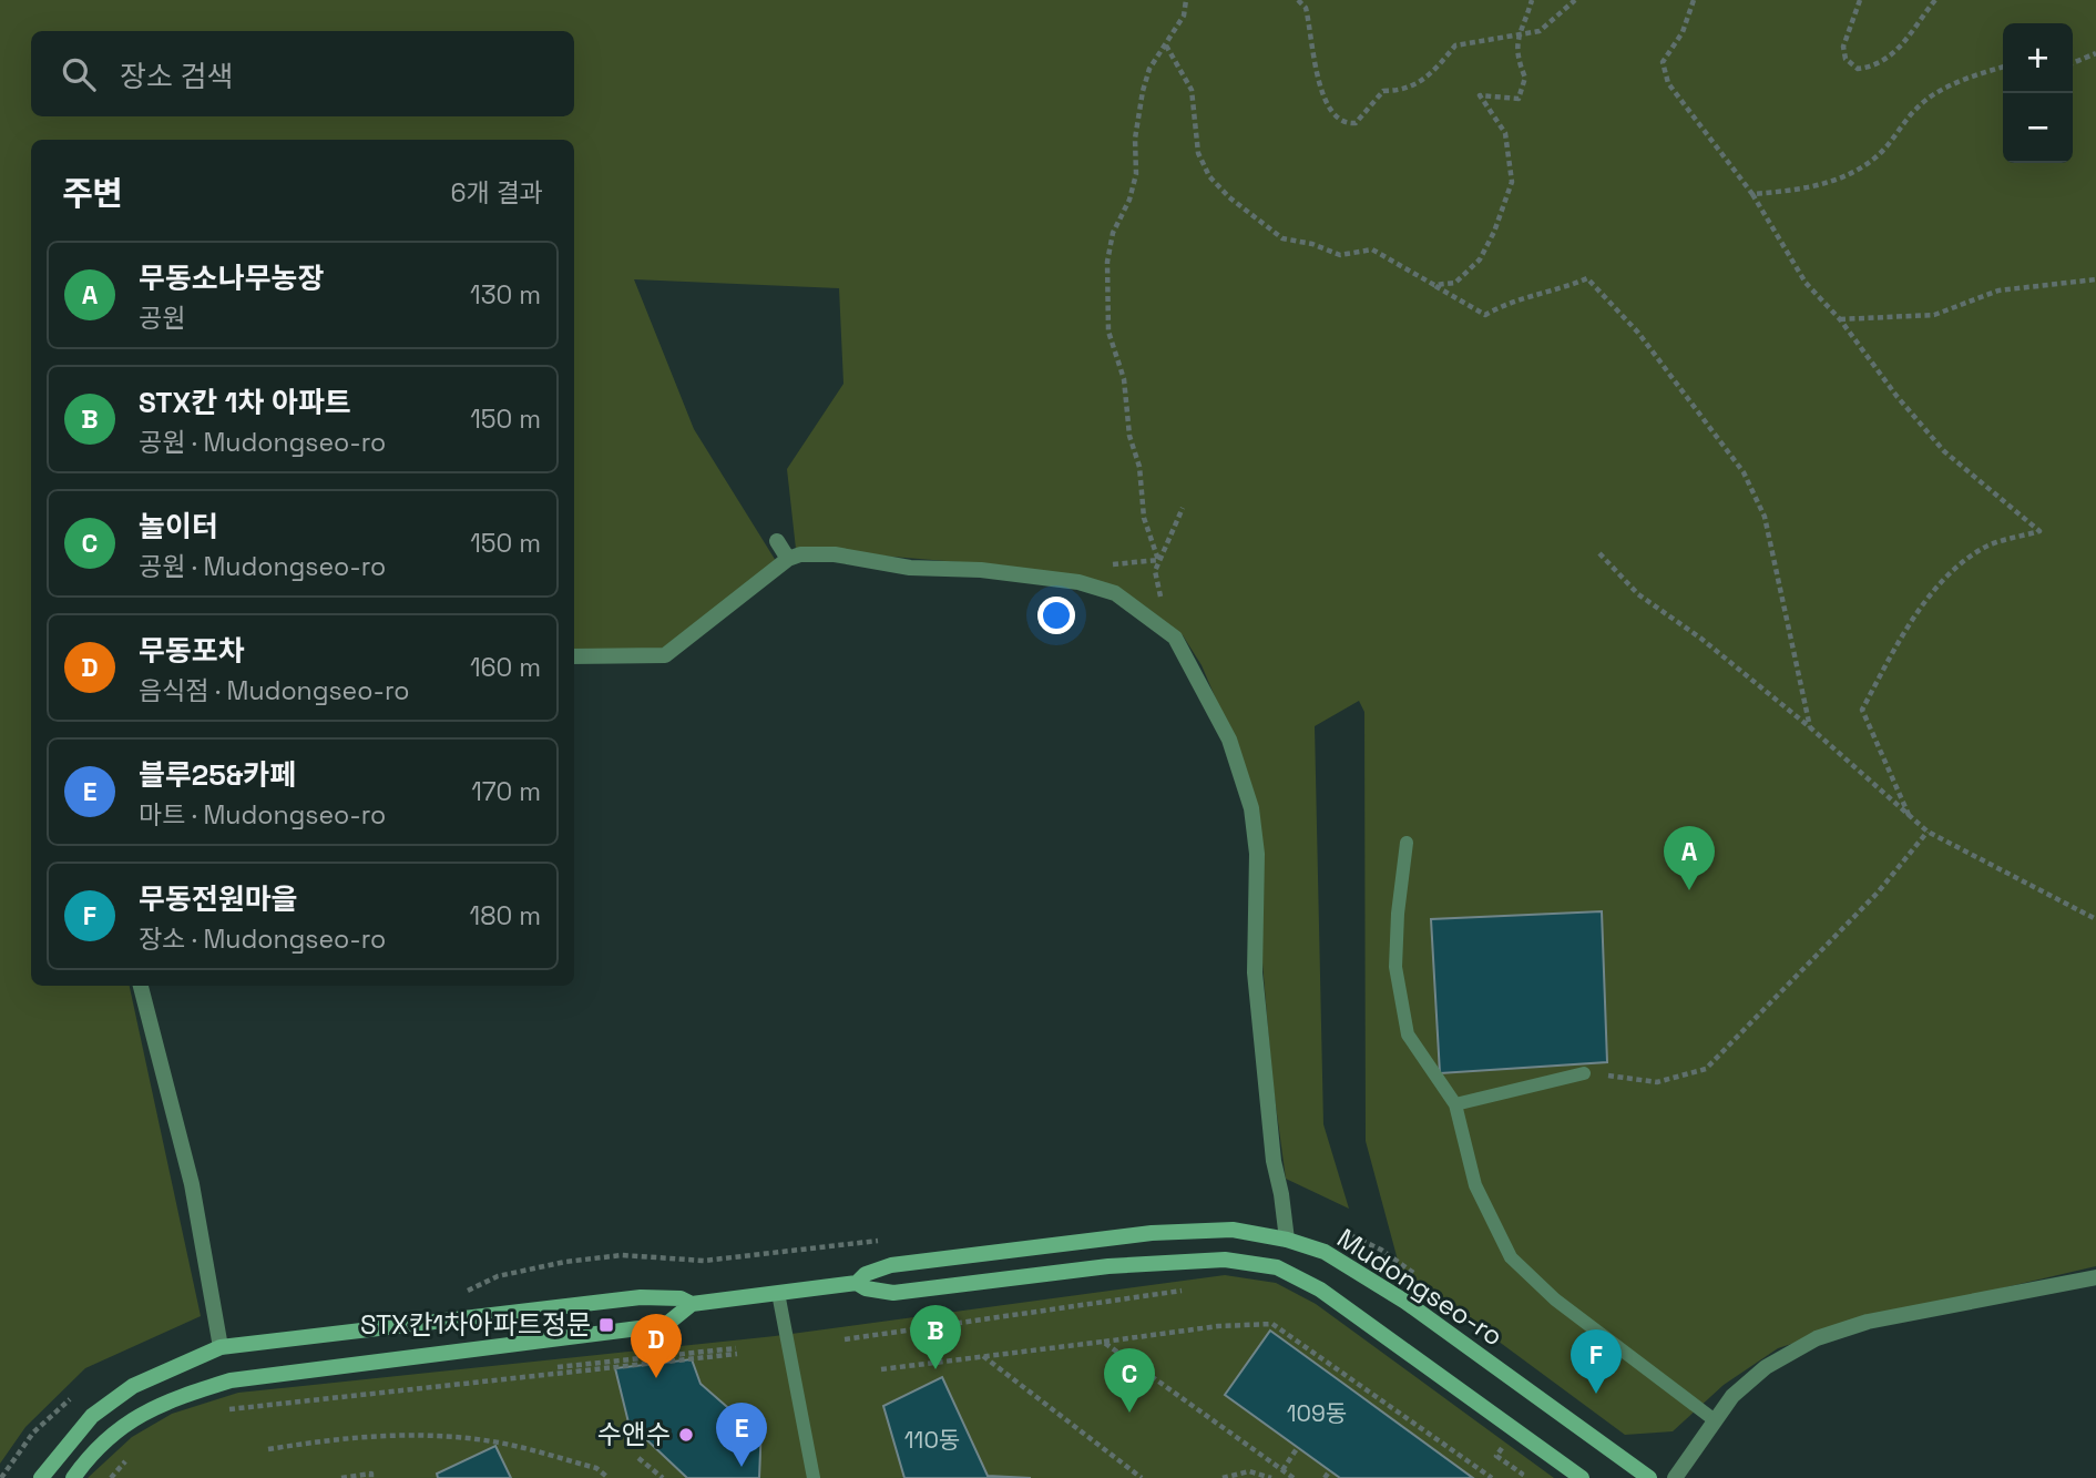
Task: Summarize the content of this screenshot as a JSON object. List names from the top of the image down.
{
  "streets": {
    "main road": ["Mudongseo-ro"]
  },
  "places": {
    "transit": ["STX칸1차아파트정문"],
    "other": ["수앤수"]
  },
  "house_numbers": ["109동", "110동"],
  "page": {
    "map_buttons": ["+", "−"],
    "search": "장소 검색",
    "heading": ["주변", "6개 결과"],
    "list": [
      {
        "mark": "A",
        "name": "무동소나무농장",
        "note": "공원",
        "value": "130 m"
      },
      {
        "mark": "B",
        "name": "STX칸 1차 아파트",
        "note": "공원 · Mudongseo-ro",
        "value": "150 m"
      },
      {
        "mark": "C",
        "name": "놀이터",
        "note": "공원 · Mudongseo-ro",
        "value": "150 m"
      },
      {
        "mark": "D",
        "name": "무동포차",
        "note": "음식점 · Mudongseo-ro",
        "value": "160 m"
      },
      {
        "mark": "E",
        "name": "블루25&카페",
        "note": "마트 · Mudongseo-ro",
        "value": "170 m"
      },
      {
        "mark": "F",
        "name": "무동전원마을",
        "note": "장소 · Mudongseo-ro",
        "value": "180 m"
      }
    ],
    "pins": [
      "A",
      "B",
      "D",
      "F",
      "C",
      "E"
    ]
  }
}
